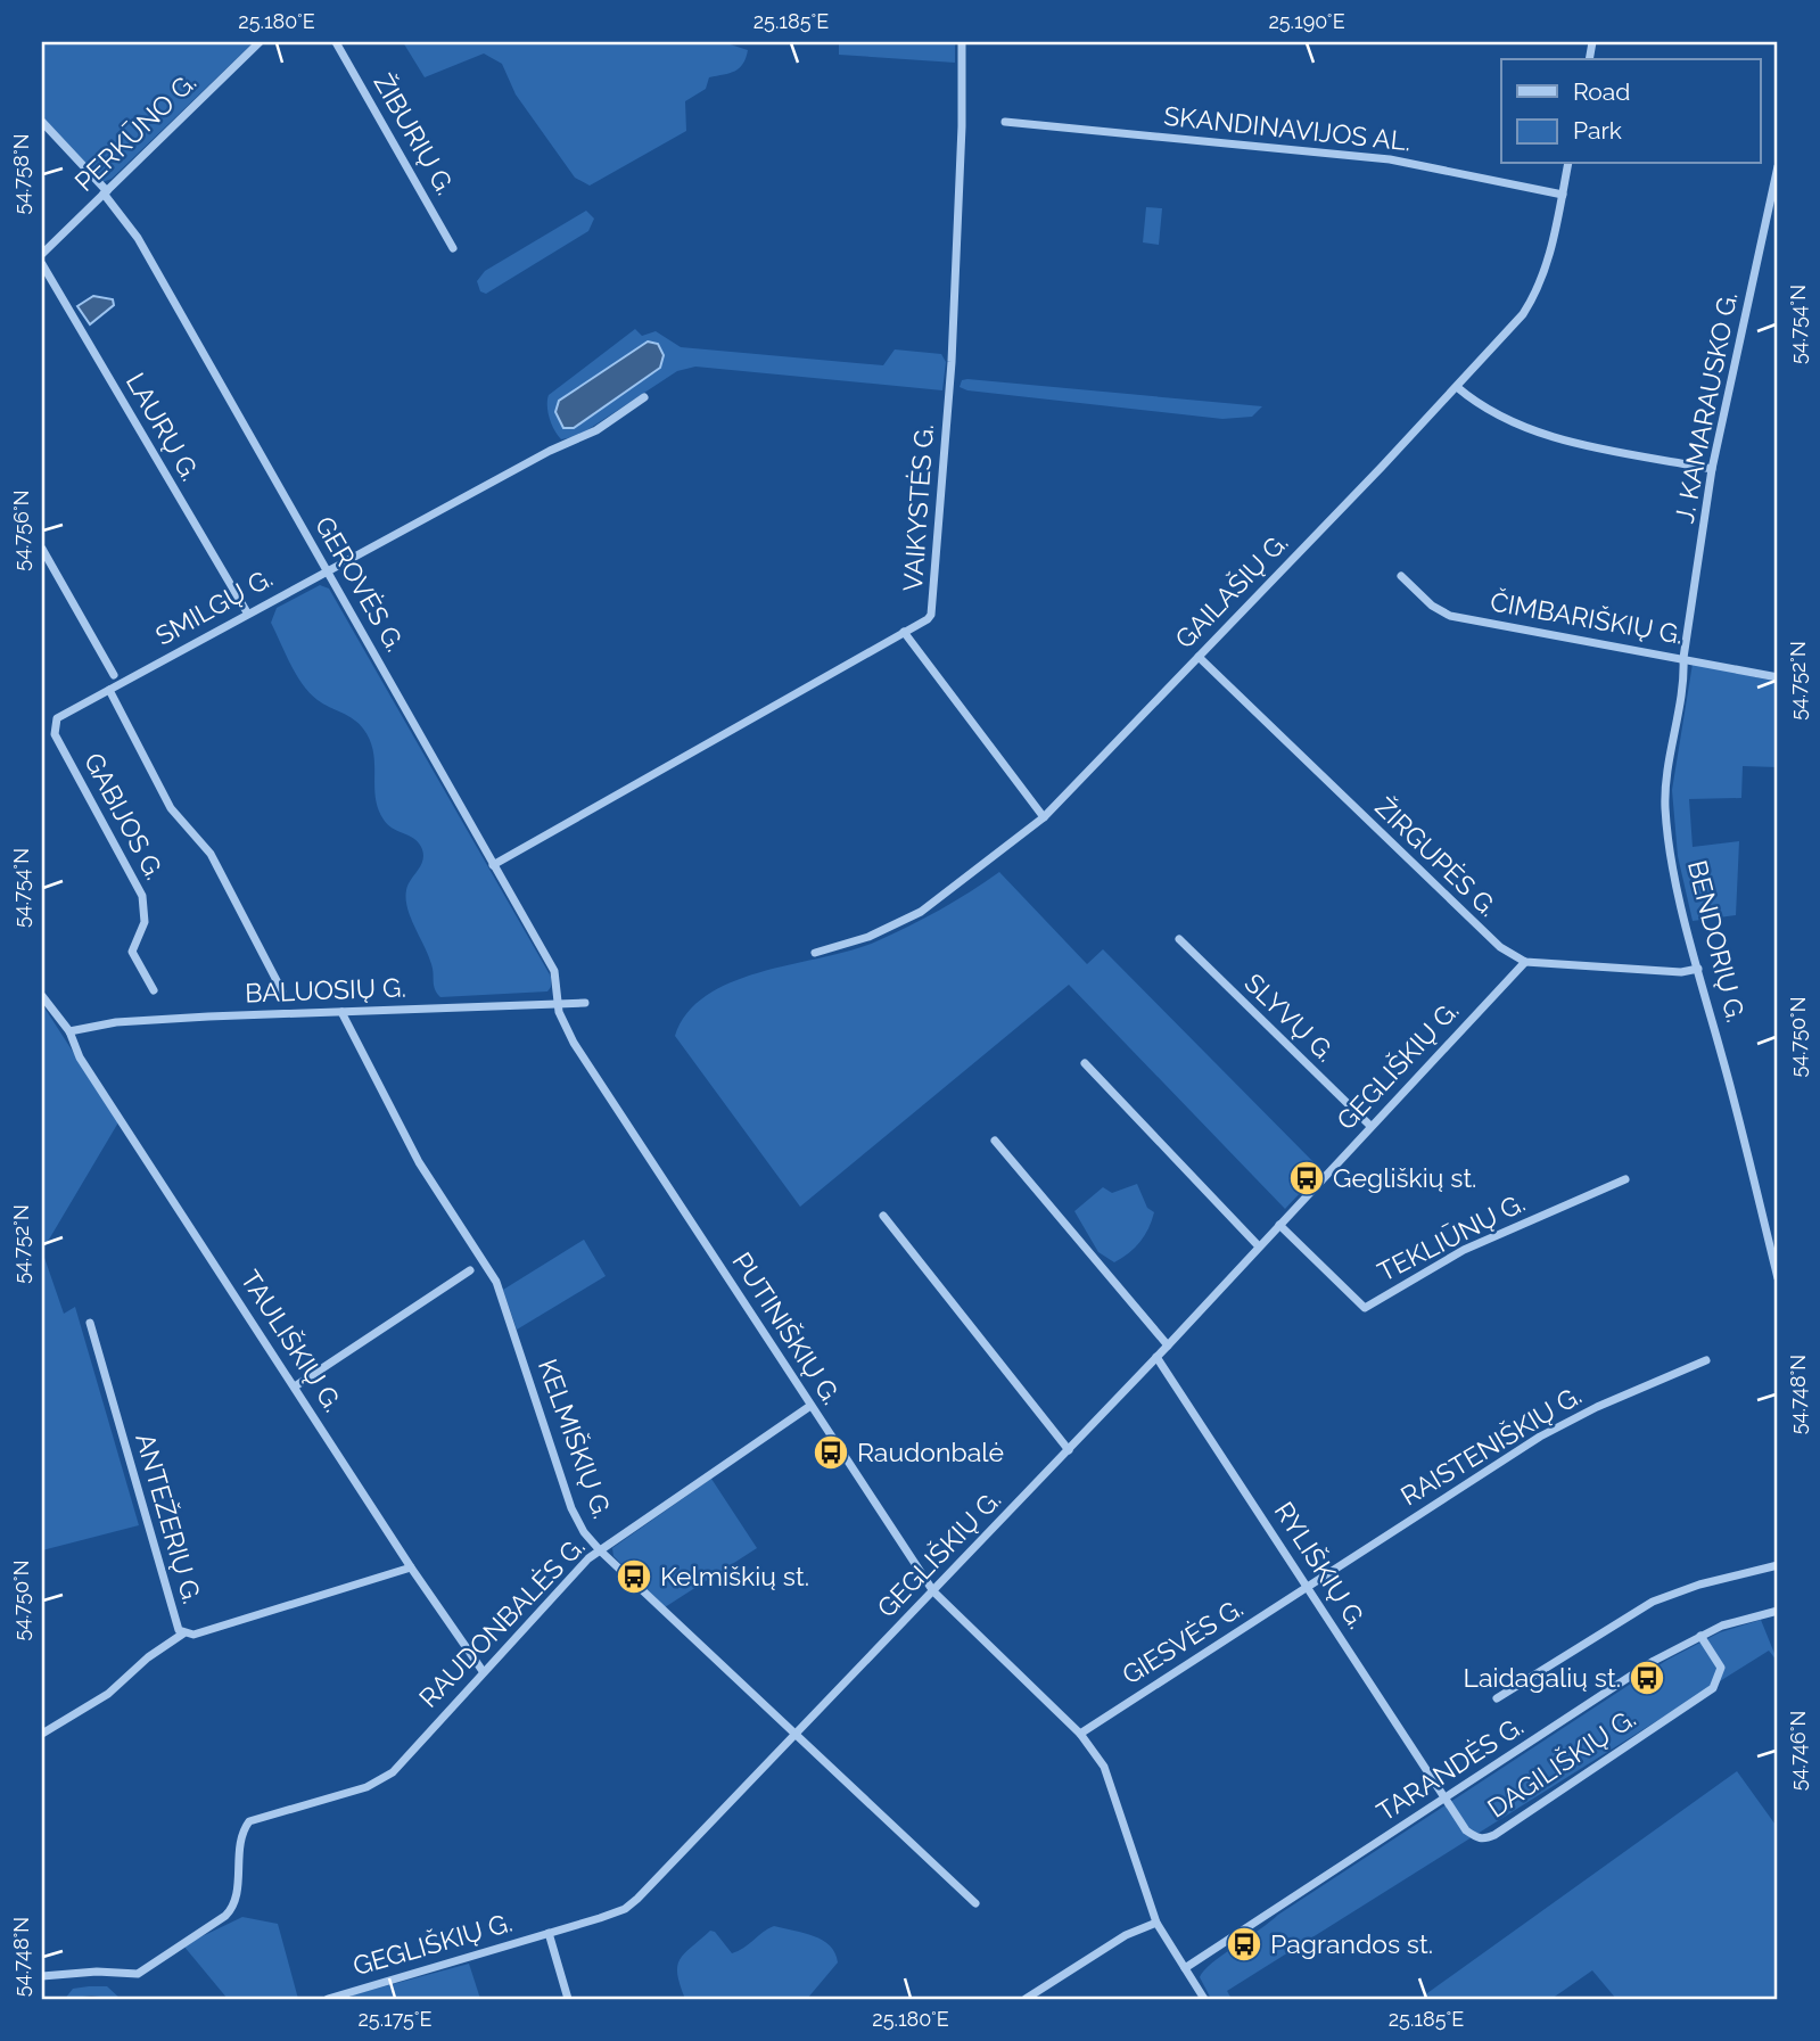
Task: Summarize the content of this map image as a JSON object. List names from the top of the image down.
{
  "streets": {
    "street": [
      "SKANDINAVIJOS AL.",
      "PERKŪNO G.",
      "ŽIBURIŲ G.",
      "J. KAMARAUSKO G.",
      "LAURŲ G.",
      "VAIKYSTĖS G.",
      "GEROVĖS G.",
      "GAILAŠIŲ G.",
      "SMILGŲ G.",
      "ČIMBARIŠKIŲ G.",
      "GABIJOS G.",
      "ŽIRGUPĖS G.",
      "BENDORIŲ G.",
      "BALUOSIŲ G.",
      "SLYVŲ G.",
      "GEGLIŠKIŲ G.",
      "TEKLIŪNŲ G.",
      "PUTINIŠKIŲ G.",
      "TAULIŠKIŲ G.",
      "KELMIŠKIŲ G.",
      "RAISTENIŠKIŲ G.",
      "ANTEŽERIŲ G.",
      "RYLIŠKIŲ G.",
      "RAUDONBALĖS G.",
      "GIESVĖS G.",
      "DAGILIŠKIŲ G.",
      "TARANDĖS G."
    ]
  },
  "crossings": [
    ["SKANDINAVIJOS AL.", "GAILAŠIŲ G."],
    ["PERKŪNO G.", "GEROVĖS G."],
    ["J. KAMARAUSKO G.", "ČIMBARIŠKIŲ G."],
    ["J. KAMARAUSKO G.", "BENDORIŲ G."],
    ["LAURŲ G.", "SMILGŲ G."],
    ["VAIKYSTĖS G.", "GEROVĖS G."],
    ["GEROVĖS G.", "SMILGŲ G."],
    ["GEROVĖS G.", "BALUOSIŲ G."],
    ["GEROVĖS G.", "PUTINIŠKIŲ G."],
    ["GAILAŠIŲ G.", "ŽIRGUPĖS G."],
    ["SMILGŲ G.", "GABIJOS G."],
    ["ČIMBARIŠKIŲ G.", "BENDORIŲ G."],
    ["ŽIRGUPĖS G.", "GEGLIŠKIŲ G."],
    ["BALUOSIŲ G.", "PUTINIŠKIŲ G."],
    ["BALUOSIŲ G.", "TAULIŠKIŲ G."],
    ["BALUOSIŲ G.", "KELMIŠKIŲ G."],
    ["SLYVŲ G.", "GEGLIŠKIŲ G."],
    ["GEGLIŠKIŲ G.", "TEKLIŪNŲ G."],
    ["GEGLIŠKIŲ G.", "PUTINIŠKIŲ G."],
    ["GEGLIŠKIŲ G.", "KELMIŠKIŲ G."],
    ["GEGLIŠKIŲ G.", "RYLIŠKIŲ G."],
    ["PUTINIŠKIŲ G.", "RAUDONBALĖS G."],
    ["PUTINIŠKIŲ G.", "GIESVĖS G."],
    ["PUTINIŠKIŲ G.", "TARANDĖS G."],
    ["TAULIŠKIŲ G.", "ANTEŽERIŲ G."],
    ["TAULIŠKIŲ G.", "RAUDONBALĖS G."],
    ["KELMIŠKIŲ G.", "RAUDONBALĖS G."],
    ["RAISTENIŠKIŲ G.", "RYLIŠKIŲ G."],
    ["RAISTENIŠKIŲ G.", "GIESVĖS G."],
    ["RYLIŠKIŲ G.", "GIESVĖS G."],
    ["RYLIŠKIŲ G.", "DAGILIŠKIŲ G."],
    ["RYLIŠKIŲ G.", "TARANDĖS G."],
    ["DAGILIŠKIŲ G.", "TARANDĖS G."]
  ],
  "places": {
    "bus stop": [
      "Gegliškių st.",
      "Raudonbalė",
      "Kelmiškių st.",
      "Laidagalių st.",
      "Pagrandos st."
    ]
  },
  "legend": ["Road", "Park"],
  "coordinates": [
    "25.180°E",
    "25.185°E",
    "25.190°E",
    "54.758°N",
    "54.754°N",
    "54.756°N",
    "54.752°N",
    "54.750°N",
    "54.748°N",
    "54.746°N",
    "25.175°E"
  ]
}
